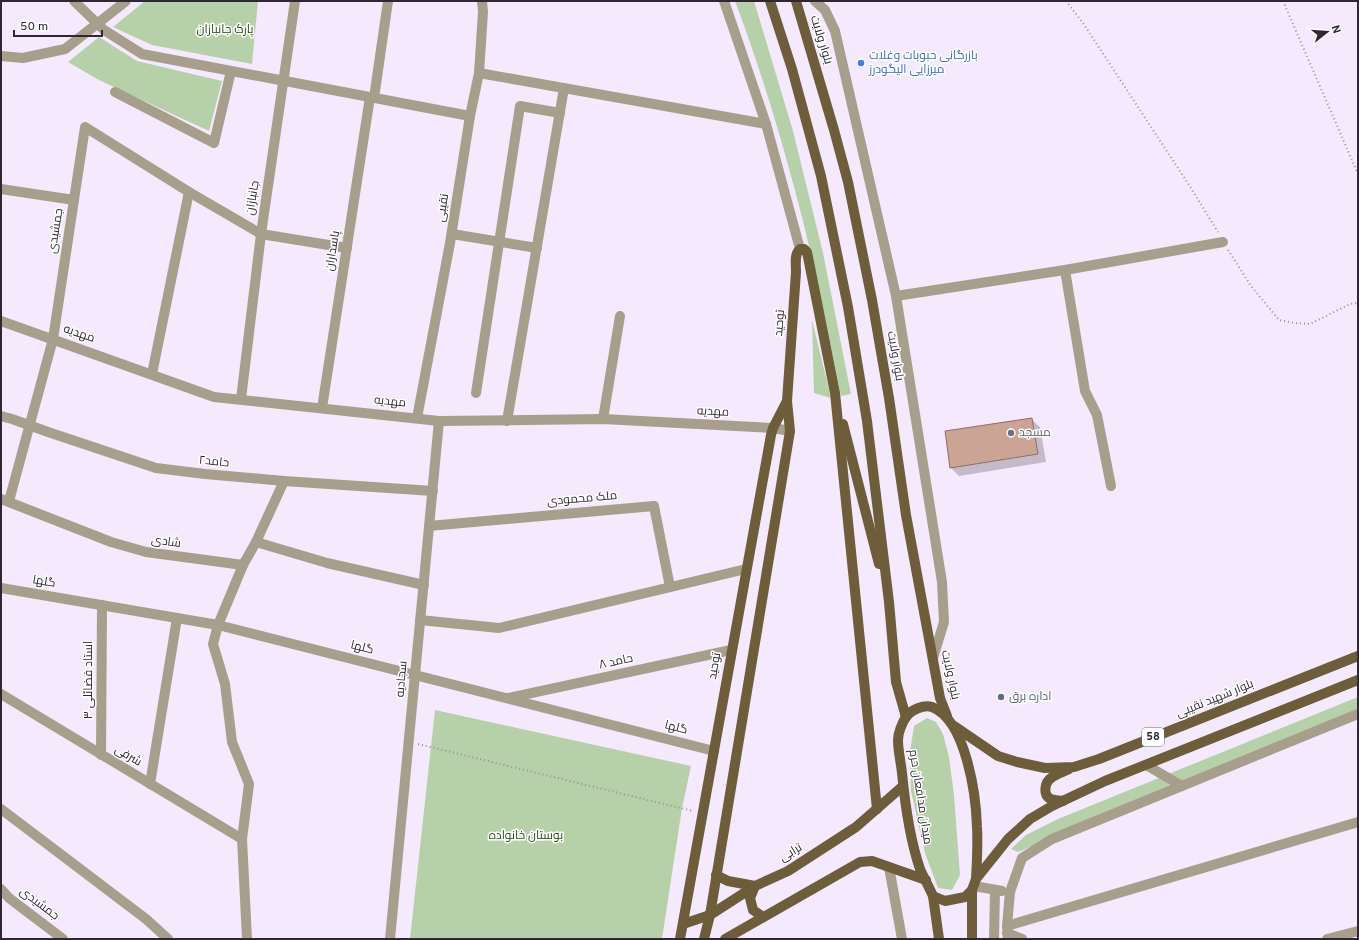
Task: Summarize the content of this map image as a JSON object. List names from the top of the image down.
{
  "streets": {
    "main road": [
      "بلوار ولایت",
      "توحید",
      "بلوار شهید نقیبی",
      "58",
      "میدان مدافعان حرم",
      "ترابی"
    ],
    "street": [
      "جانبازان",
      "نقیبی",
      "جمشیدی",
      "پاسداران",
      "مهدیه",
      "حامد۲",
      "ملک محمودی",
      "شادی",
      "گلها",
      "حامد ۸",
      "سجادیه",
      "استاد فضائلی ۳",
      "شرفی"
    ]
  },
  "crossings": [
    ["بلوار ولایت", "بلوار شهید نقیبی"],
    ["جانبازان", "مهدیه"],
    ["نقیبی", "مهدیه"],
    ["جمشیدی", "مهدیه"],
    ["جمشیدی", "حامد۲"],
    ["جمشیدی", "شادی"],
    ["پاسداران", "مهدیه"],
    ["توحید", "مهدیه"],
    ["توحید", "گلها"],
    ["توحید", "حامد ۸"],
    ["توحید", "ترابی"],
    ["مهدیه", "سجادیه"],
    ["حامد۲", "سجادیه"],
    ["ملک محمودی", "سجادیه"],
    ["گلها", "حامد ۸"],
    ["گلها", "سجادیه"],
    ["گلها", "استاد فضائلی ۳"],
    ["استاد فضائلی ۳", "شرفی"],
    ["میدان مدافعان حرم", "ترابی"]
  ],
  "parks": ["پارک جانبازان", "بوستان خانواده"],
  "places": ["بازرگانی حبوبات وغلات میرزایی الیگودرز", "مسجد", "اداره برق"],
  "scale_bar": "50 m",
  "north": "right"
}
